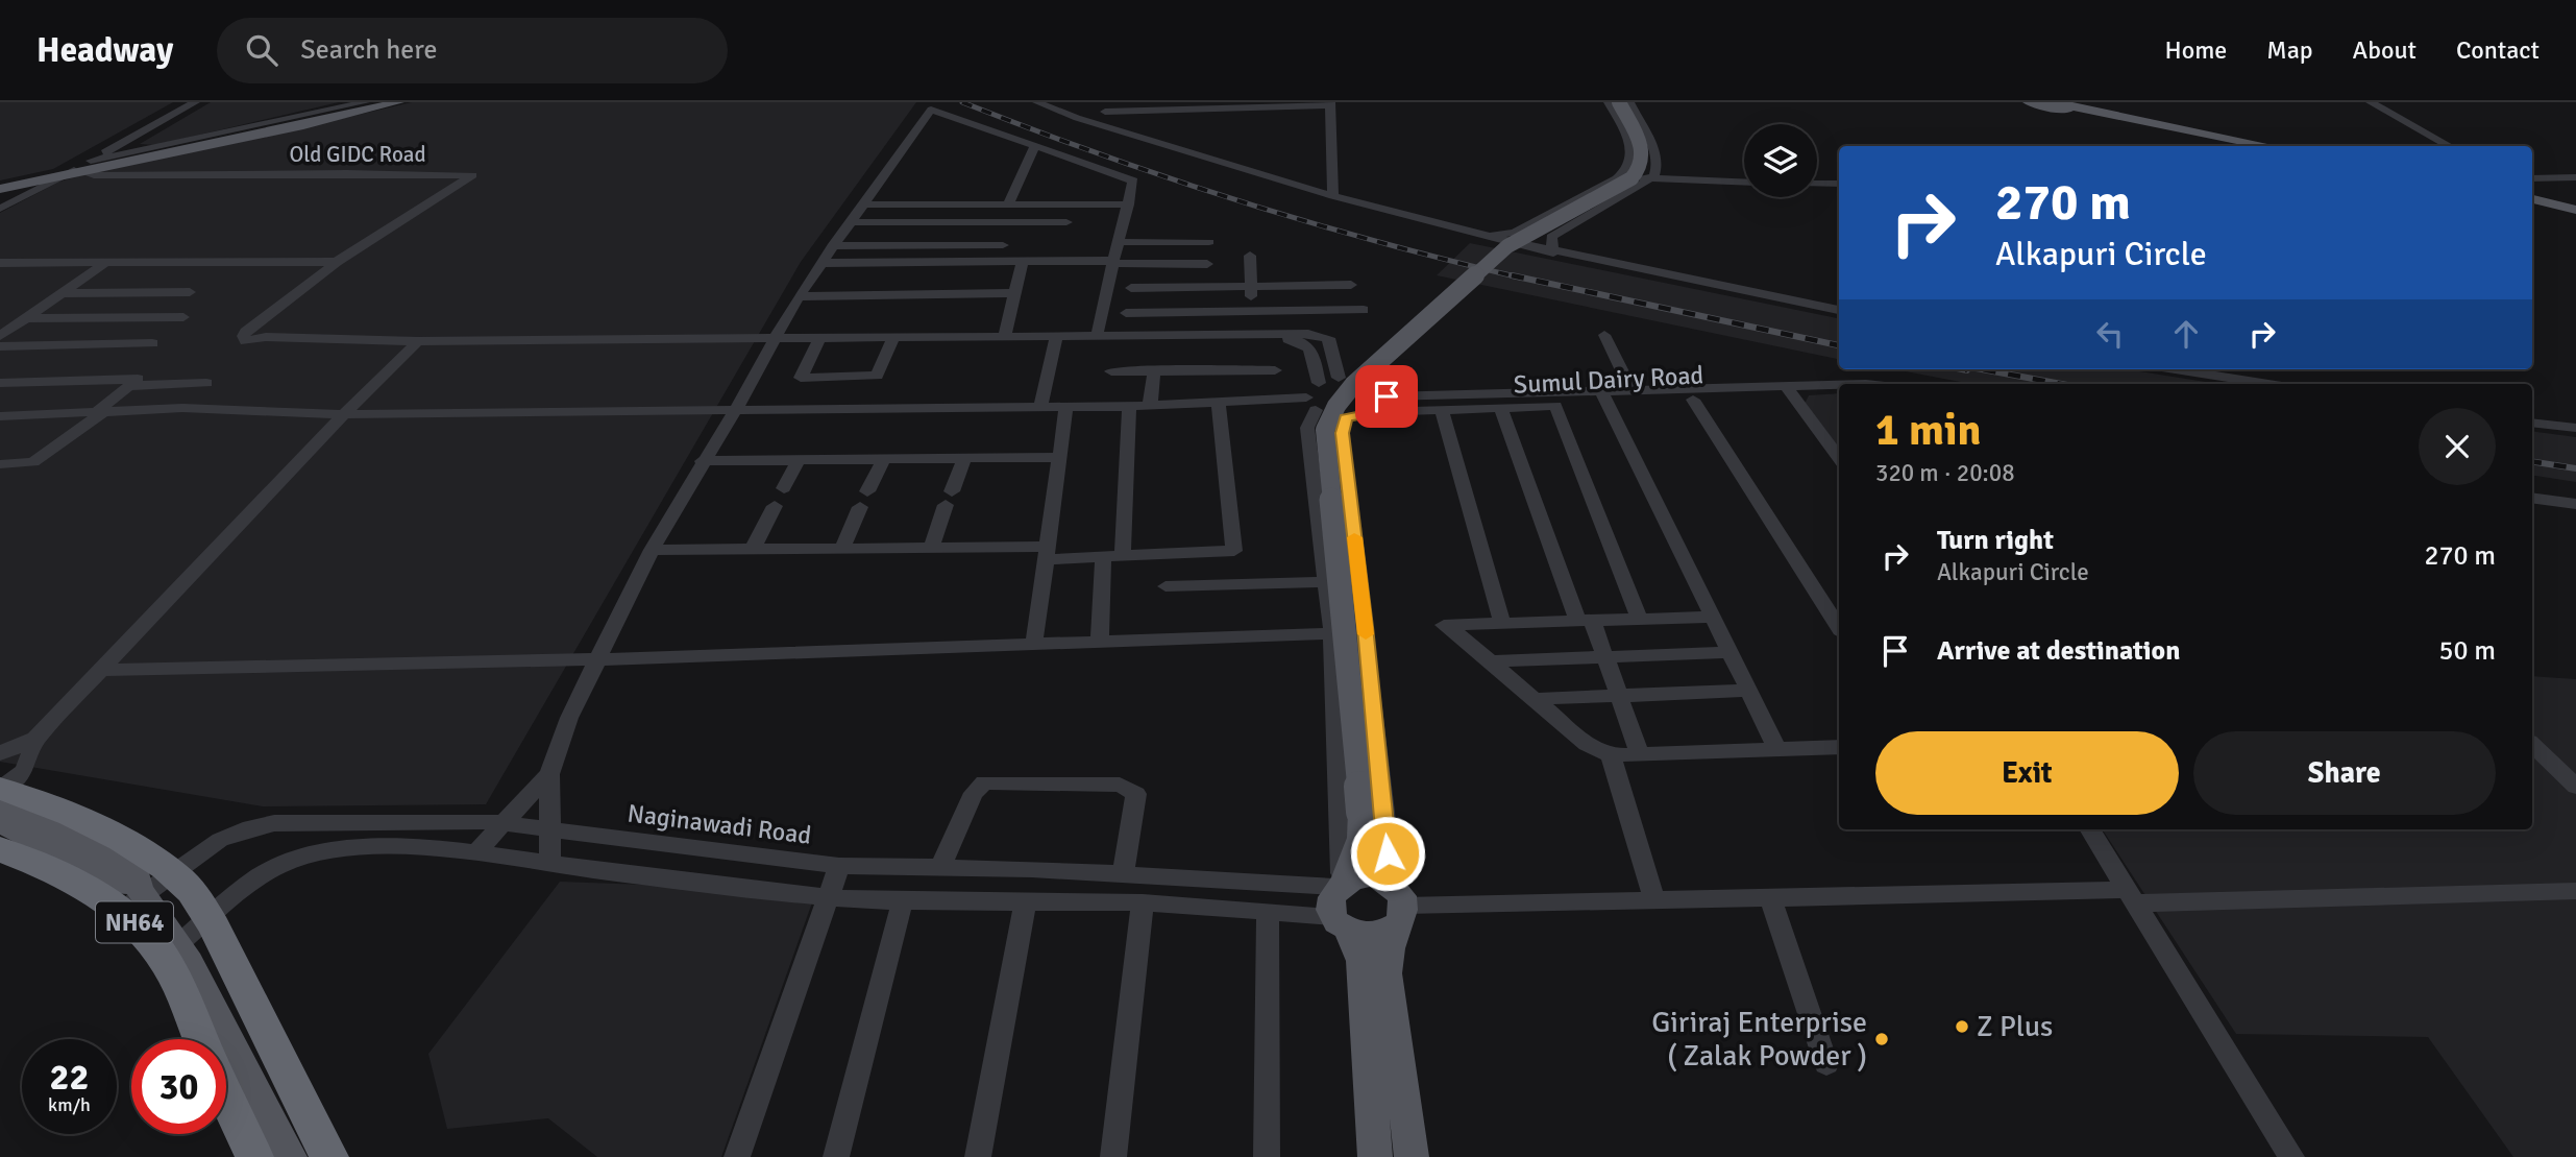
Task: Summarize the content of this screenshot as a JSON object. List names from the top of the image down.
{
  "streets": {
    "highway": ["NH64"],
    "street": ["Old GIDC Road", "Sumul Dairy Road", "Naginawadi Road"]
  },
  "crossings": [
    ["Naginawadi Road", "NH64"]
  ],
  "places": ["Z Plus", "Giriraj Enterprise ( Zalak Powder )"],
  "page": {
    "header": "Headway",
    "search": "Search here",
    "nav": [
      "Home",
      "Map",
      "About",
      "Contact"
    ],
    "turn": ["270 m", "Alkapuri Circle"],
    "heading": ["1 min", "320 m · 20:08"],
    "list": [
      {
        "name": "Turn right",
        "note": "Alkapuri Circle",
        "value": "270 m"
      },
      {
        "name": "Arrive at destination",
        "value": "50 m"
      }
    ],
    "buttons": ["Exit", "Share"],
    "speed": "22 km/h",
    "limit": "30"
  }
}
